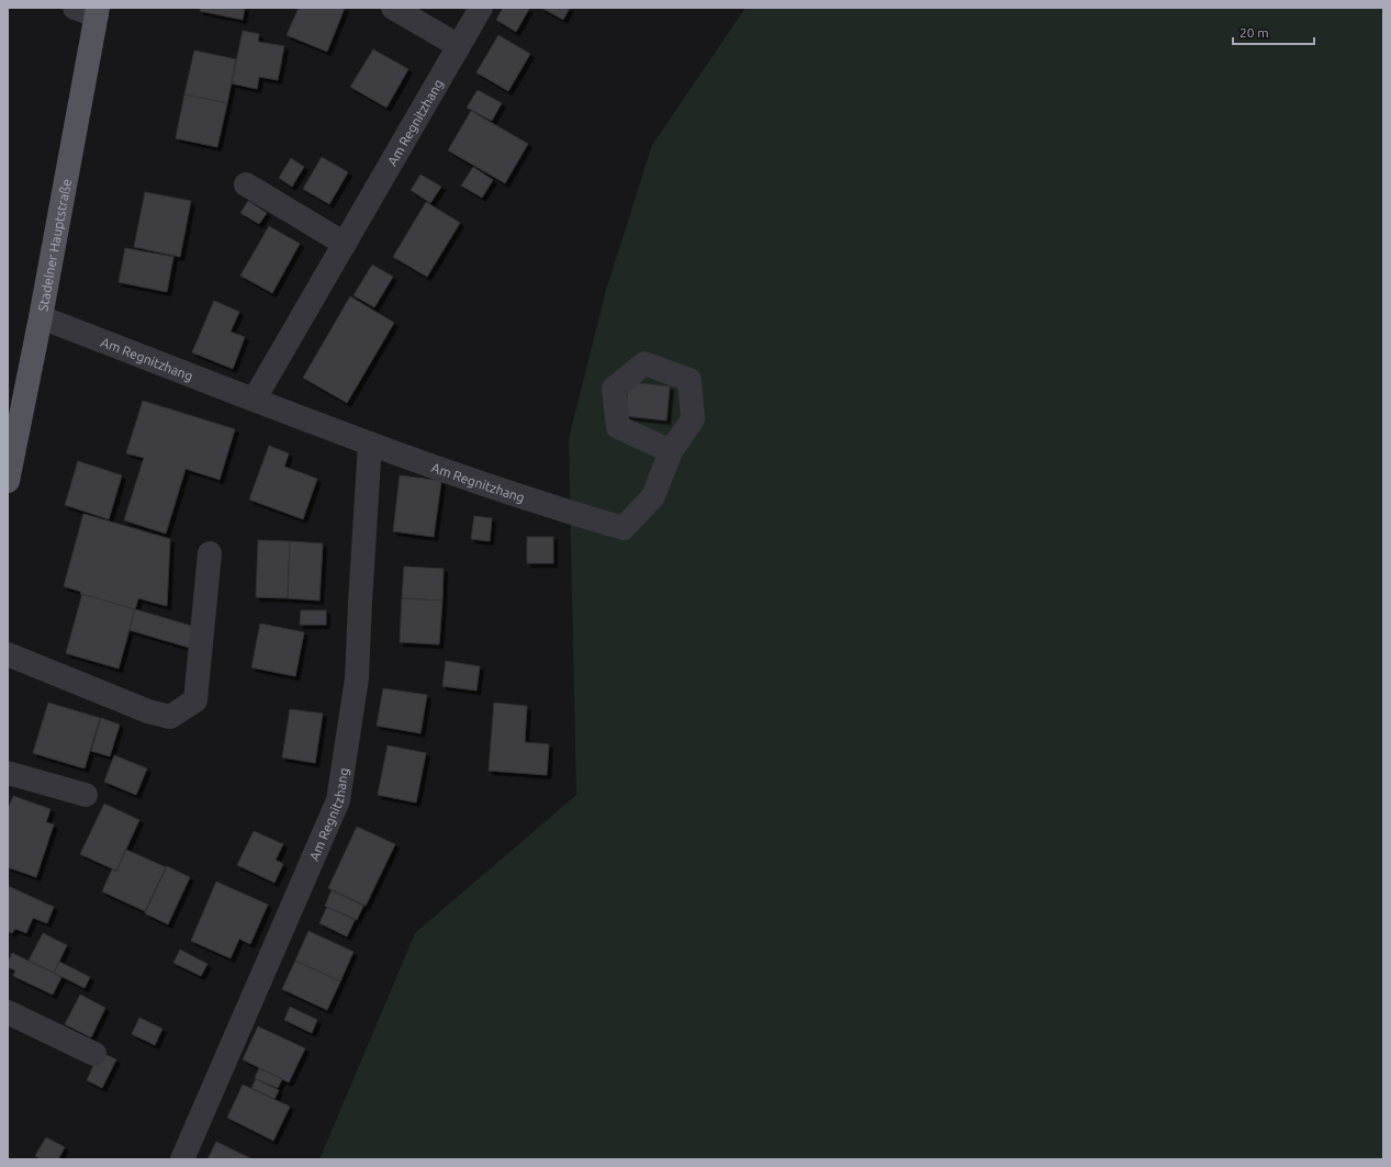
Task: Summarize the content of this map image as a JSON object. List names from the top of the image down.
{
  "streets": {
    "main road": ["Stadelner Hauptstraße"],
    "street": ["Am Regnitzhang"]
  },
  "crossings": [
    ["Am Regnitzhang", "Stadelner Hauptstraße"]
  ],
  "scale_bar": "20 m"
}
